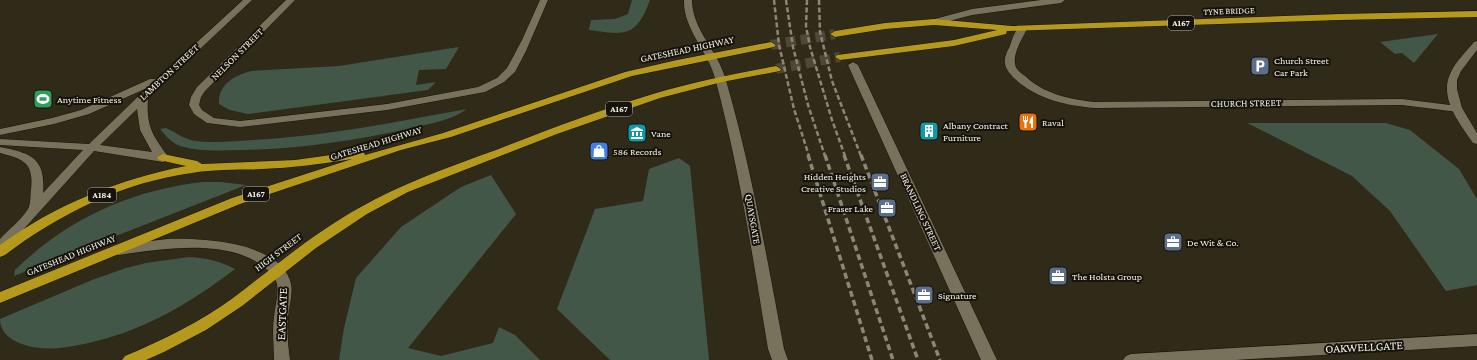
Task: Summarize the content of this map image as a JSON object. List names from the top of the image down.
{
  "streets": {
    "highway": [
      "TYNE BRIDGE",
      "A167",
      "GATESHEAD HIGHWAY",
      "A184",
      "HIGH STREET"
    ],
    "street": [
      "NELSON STREET",
      "LAMBTON STREET",
      "CHURCH STREET",
      "BRANDLING STREET",
      "QUAYSGATE",
      "EASTGATE",
      "OAKWELLGATE"
    ]
  },
  "crossings": [
    ["TYNE BRIDGE", "A167"],
    ["TYNE BRIDGE", "CHURCH STREET"],
    ["A167", "CHURCH STREET"],
    ["A167", "QUAYSGATE"],
    ["A167", "HIGH STREET"],
    ["GATESHEAD HIGHWAY", "A184"],
    ["GATESHEAD HIGHWAY", "QUAYSGATE"],
    ["QUAYSGATE", "HIGH STREET"],
    ["HIGH STREET", "EASTGATE"]
  ],
  "places": {
    "parking": ["Church Street Car Park"],
    "sports": ["Anytime Fitness"],
    "restaurant": ["Raval"],
    "building": ["Albany Contract Furniture"],
    "museum": ["Vane"],
    "shop": ["586 Records"],
    "office": [
      "Hidden Heights Creative Studios",
      "Fraser Lake",
      "De Wit & Co.",
      "The Holsta Group",
      "Signature"
    ]
  }
}
